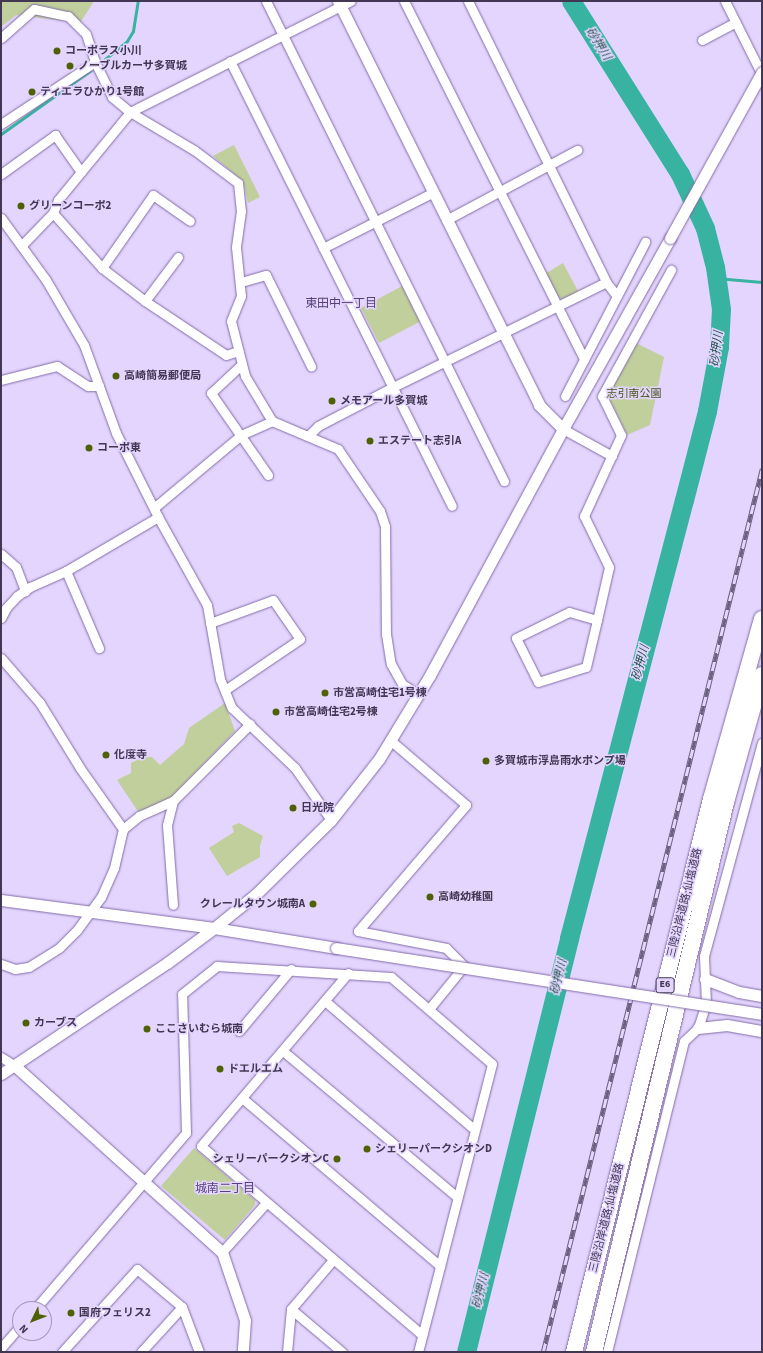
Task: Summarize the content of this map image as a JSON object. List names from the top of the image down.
{
  "streets": {
    "highway": ["三陸沿岸道路;仙塩道路", "E6"]
  },
  "districts": ["東田中一丁目", "城南二丁目"],
  "water": ["砂押川"],
  "parks": ["志引南公園"],
  "places": [
    "コーポラス小川",
    "ノーブルカーサ多賀城",
    "ティエラひかり1号館",
    "グリーンコーポ2",
    "高崎簡易郵便局",
    "メモアール多賀城",
    "エステート志引A",
    "コーポ東",
    "市営高崎住宅1号棟",
    "市営高崎住宅2号棟",
    "化度寺",
    "多賀城市浮島雨水ポンプ場",
    "日光院",
    "高崎幼稚園",
    "クレールタウン城南A",
    "カーブス",
    "ここさいむら城南",
    "ドエルエム",
    "シェリーパークシオンD",
    "シェリーパークシオンC",
    "国府フェリス2"
  ],
  "north": "bottom left"
}
